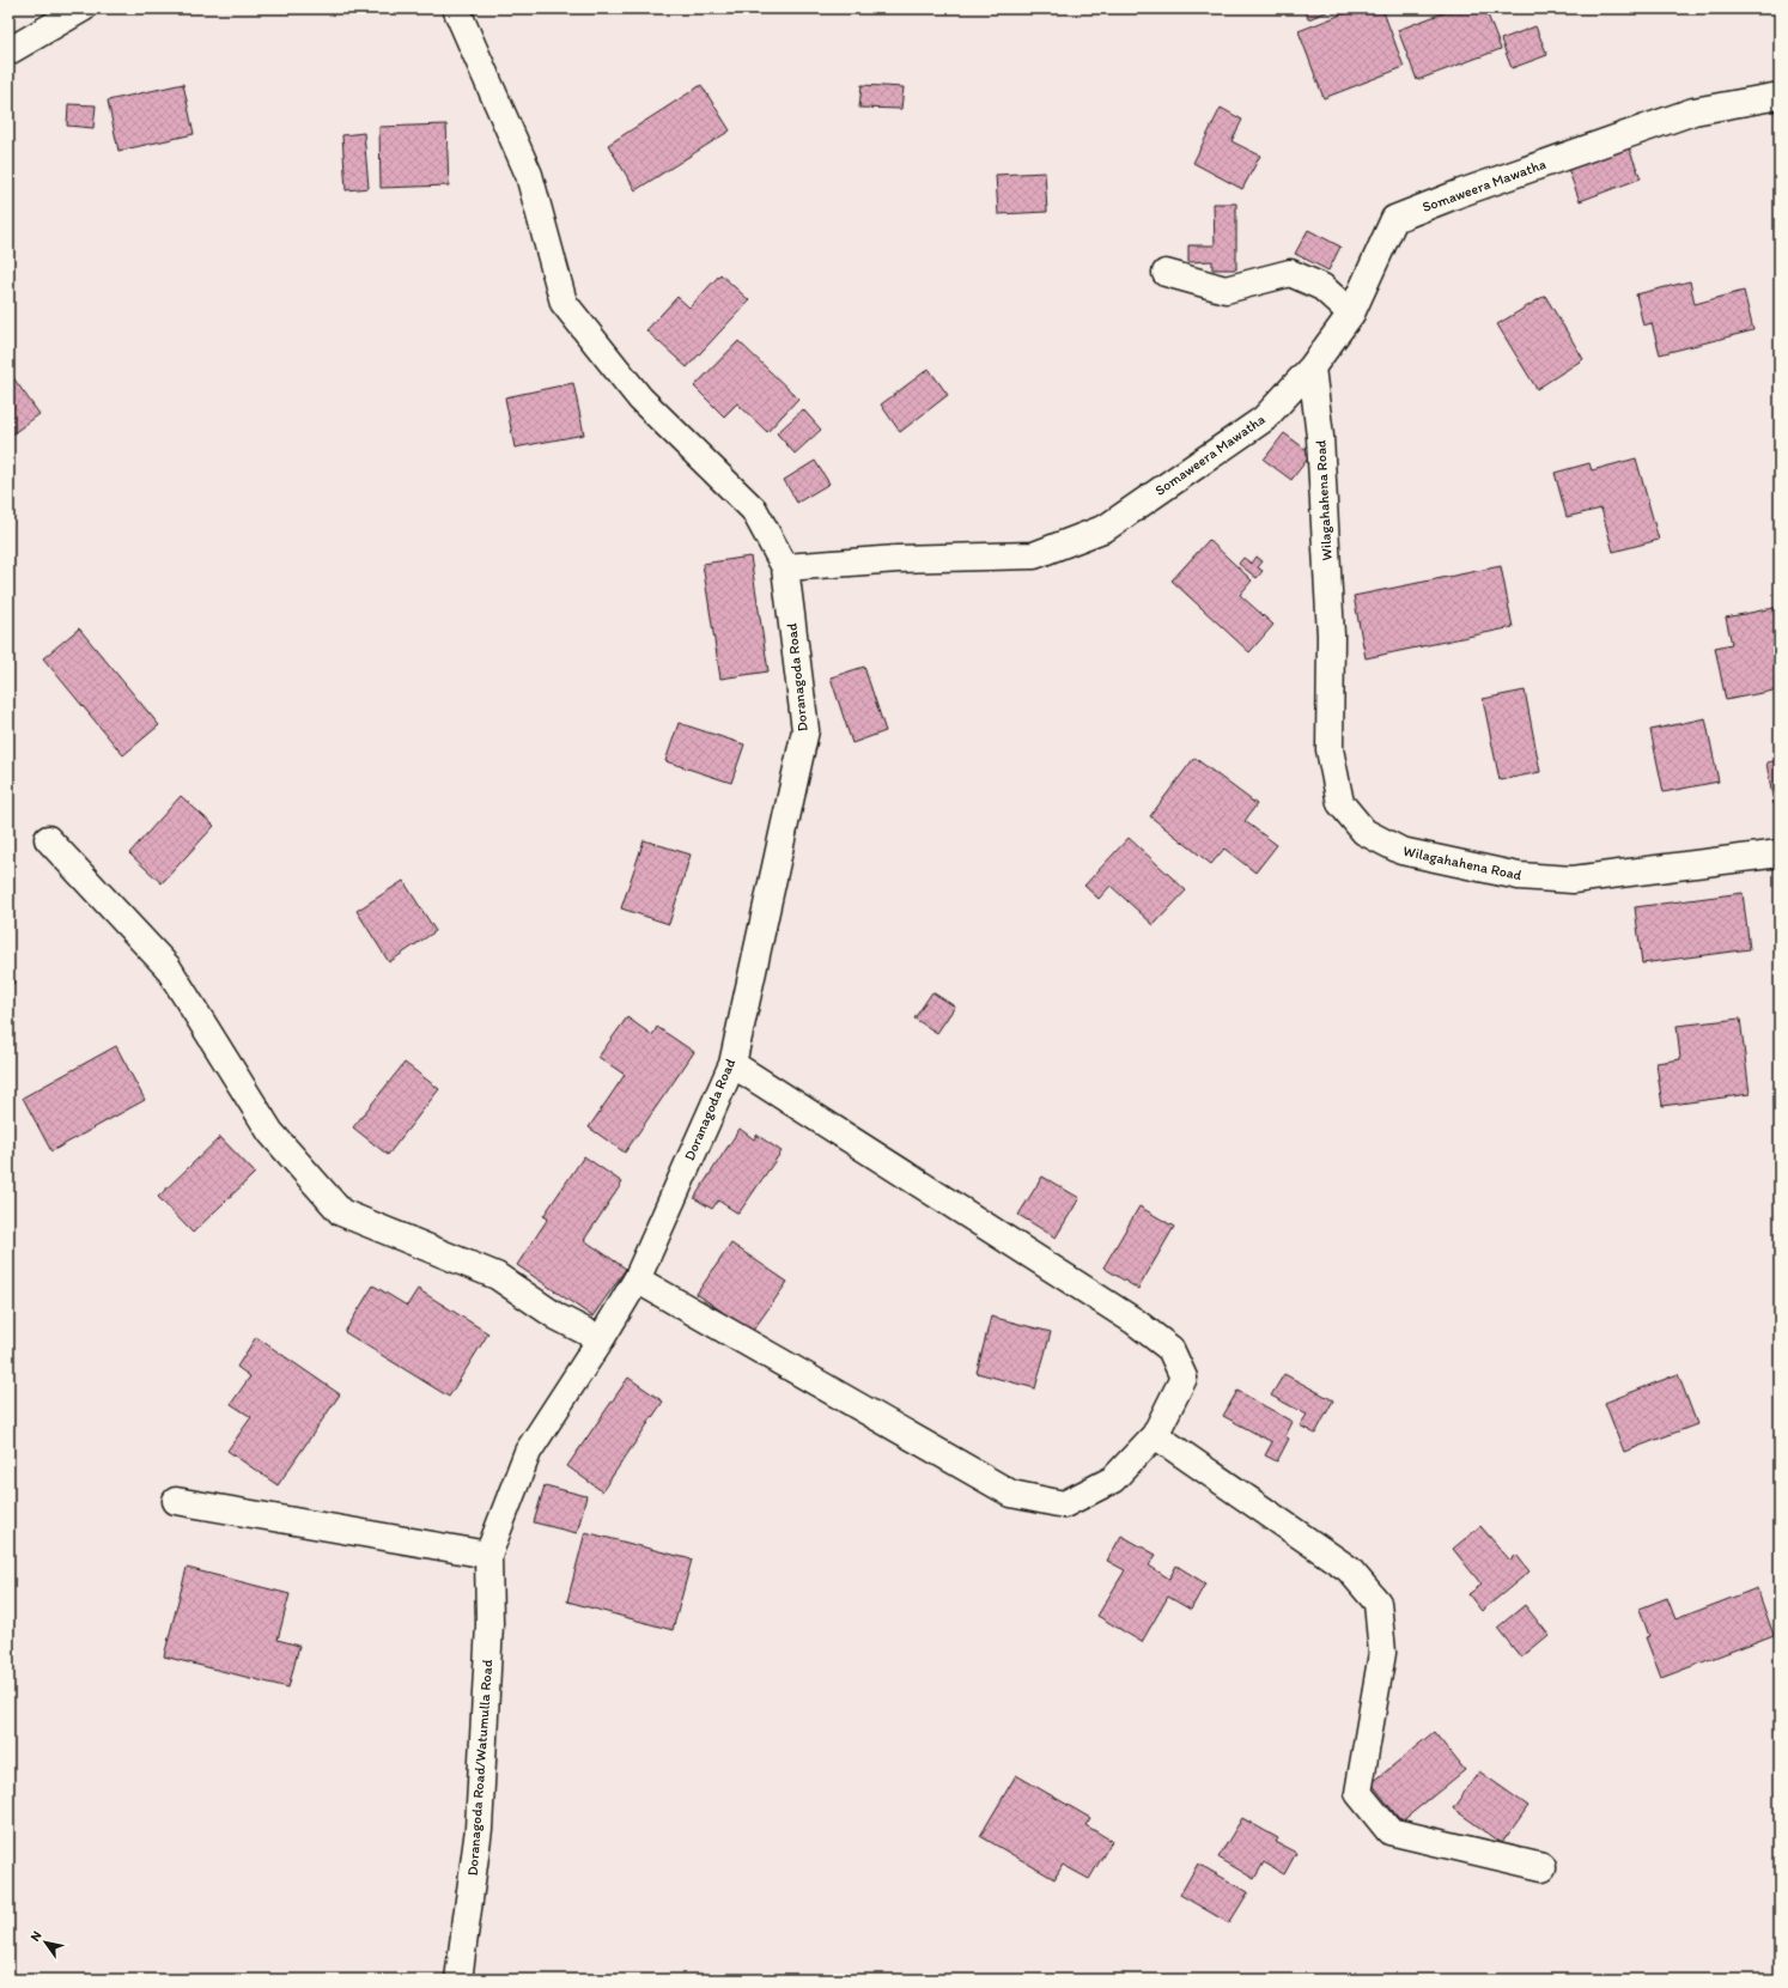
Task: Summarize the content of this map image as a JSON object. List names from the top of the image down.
{
  "streets": {
    "street": [
      "Somaweera Mawatha",
      "Wilagahahena Road",
      "Doranagoda Road",
      "Doranagoda Road/Watumulla Road"
    ]
  },
  "crossings": [
    ["Somaweera Mawatha", "Wilagahahena Road"],
    ["Somaweera Mawatha", "Doranagoda Road"],
    ["Doranagoda Road", "Doranagoda Road/Watumulla Road"]
  ],
  "north": "top left"
}
